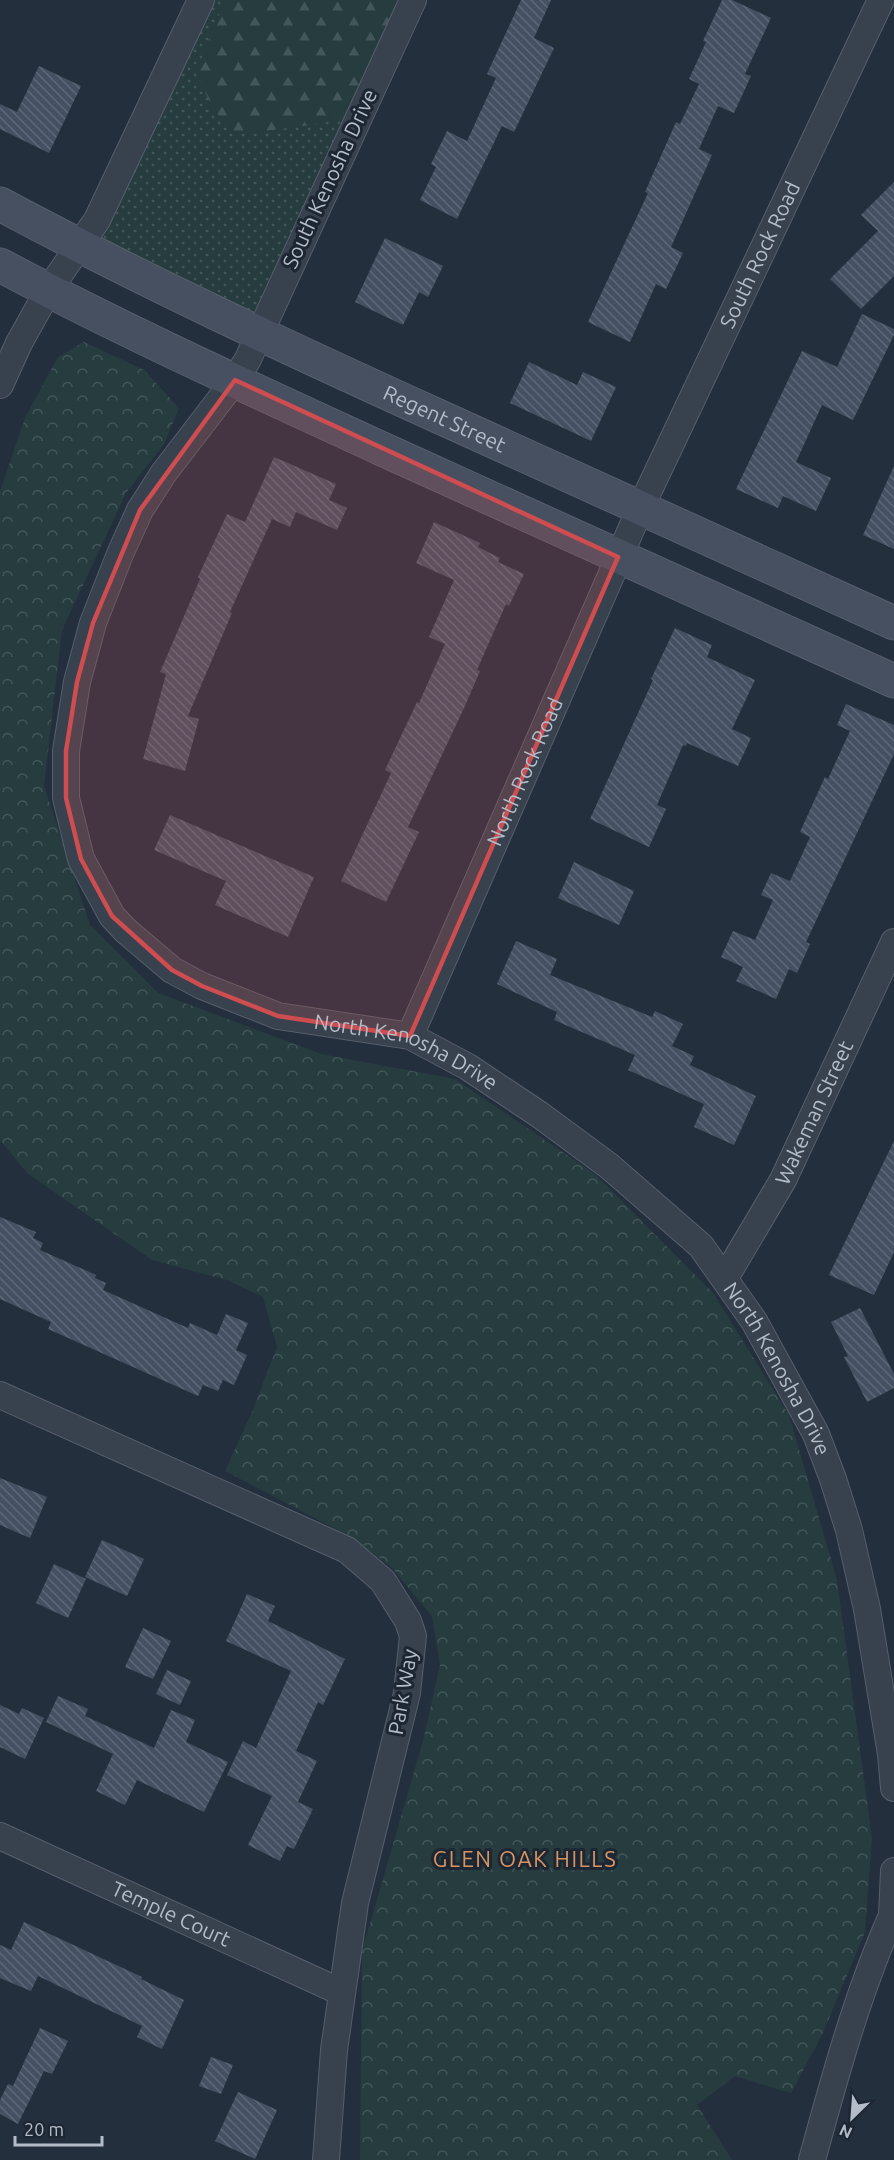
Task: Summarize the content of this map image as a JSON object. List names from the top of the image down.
{
  "streets": {
    "street": [
      "South Kenosha Drive",
      "South Rock Road",
      "Regent Street",
      "North Rock Road",
      "North Kenosha Drive",
      "Wakeman Street",
      "Park Way",
      "Temple Court"
    ]
  },
  "crossings": [
    ["South Kenosha Drive", "Regent Street"],
    ["South Kenosha Drive", "North Kenosha Drive"],
    ["South Rock Road", "Regent Street"],
    ["South Rock Road", "North Rock Road"],
    ["Regent Street", "North Rock Road"],
    ["Regent Street", "North Kenosha Drive"],
    ["North Rock Road", "North Kenosha Drive"],
    ["North Kenosha Drive", "Wakeman Street"],
    ["Park Way", "Temple Court"]
  ],
  "districts": ["GLEN OAK HILLS"],
  "scale_bar": "20 m",
  "north": "bottom left"
}
